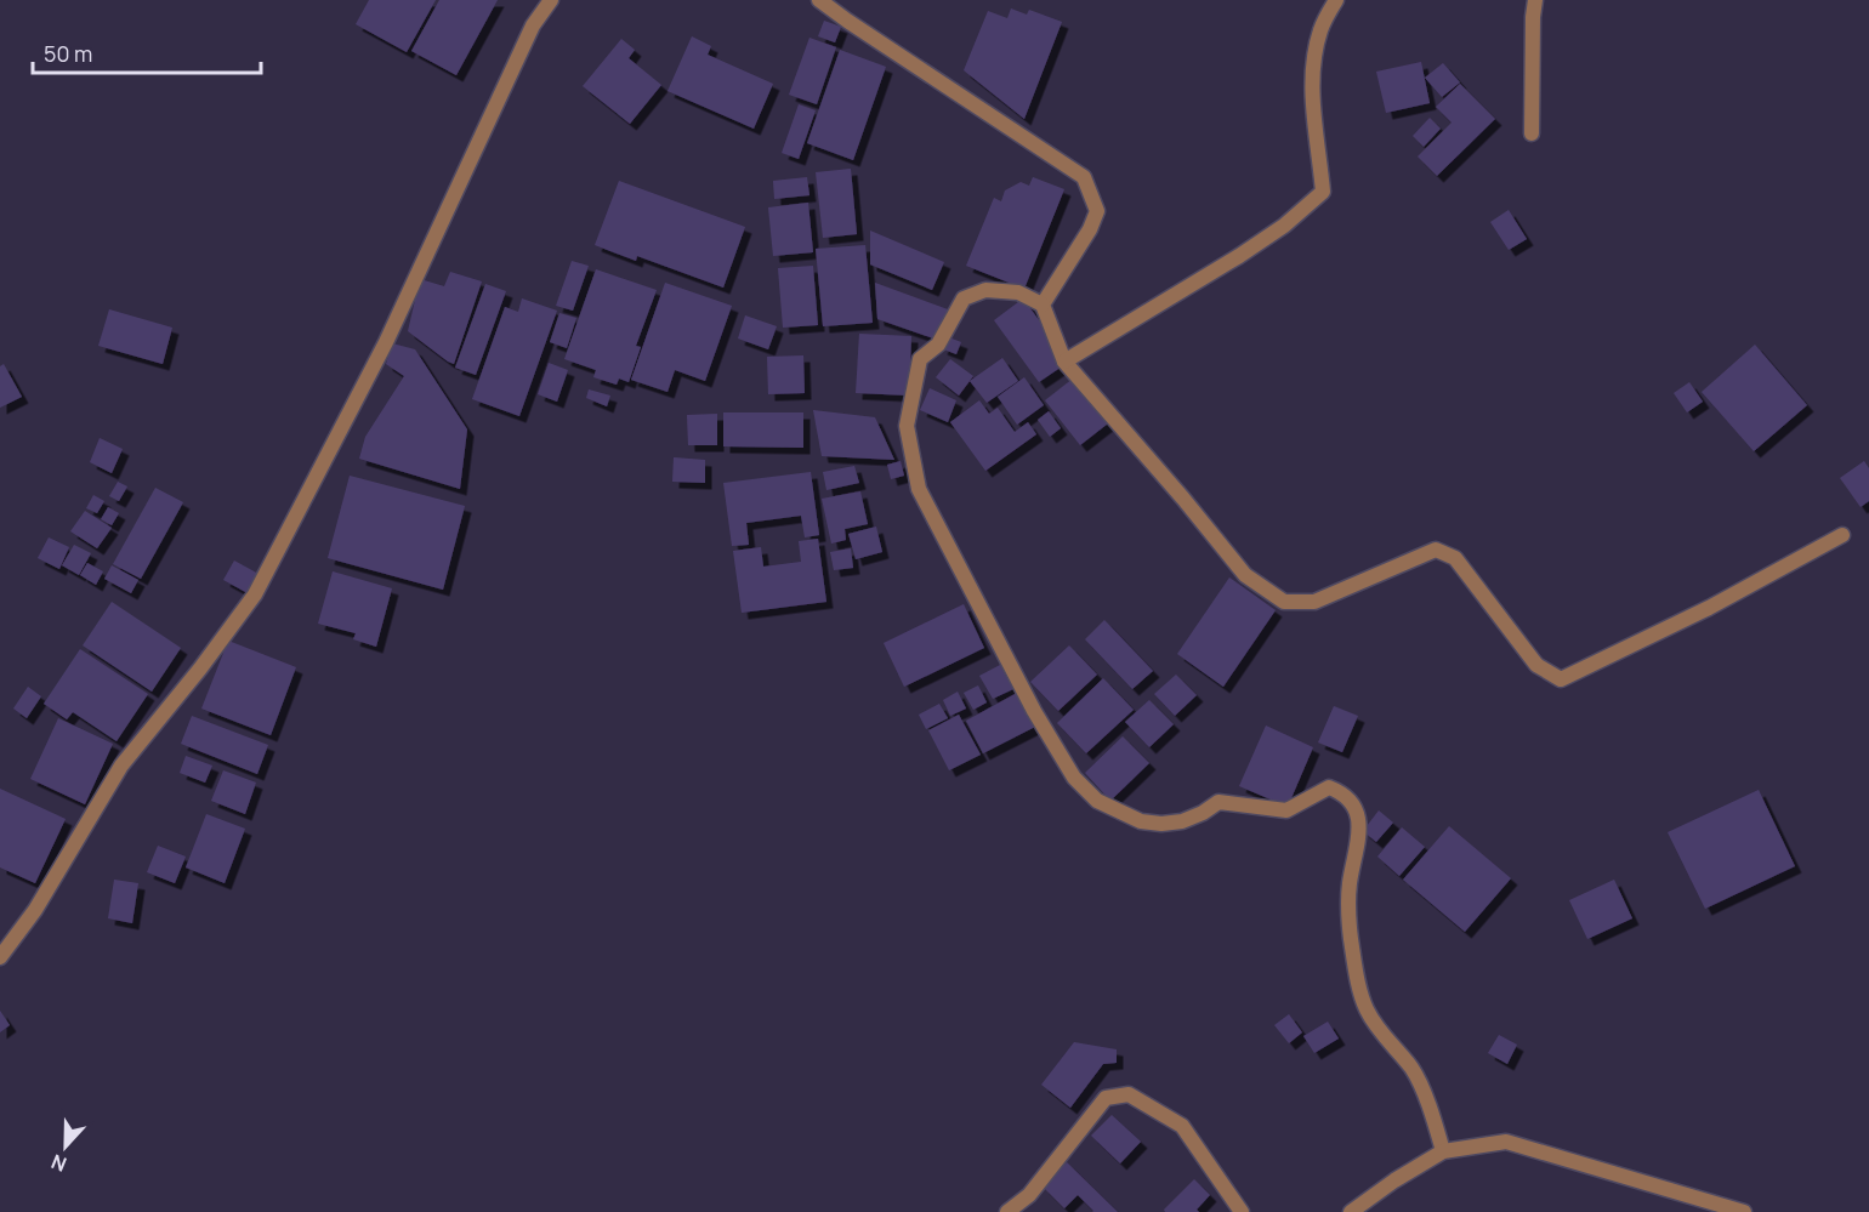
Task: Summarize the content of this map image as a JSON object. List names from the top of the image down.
{
  "scale_bar": "50 m",
  "north": "bottom"
}
